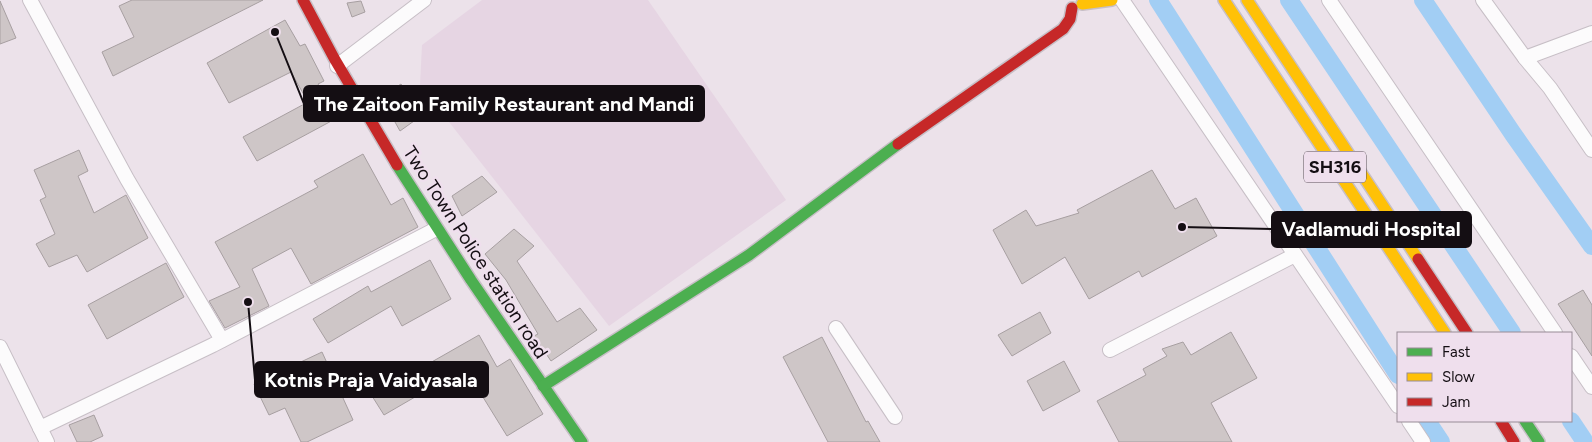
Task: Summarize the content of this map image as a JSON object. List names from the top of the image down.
{
  "streets": {
    "street": ["SH316", "Two Town Police station road"]
  },
  "places": ["The Zaitoon Family Restaurant and Mandi", "Vadlamudi Hospital", "Kotnis Praja Vaidyasala"],
  "legend": ["Fast", "Slow", "Jam"]
}
